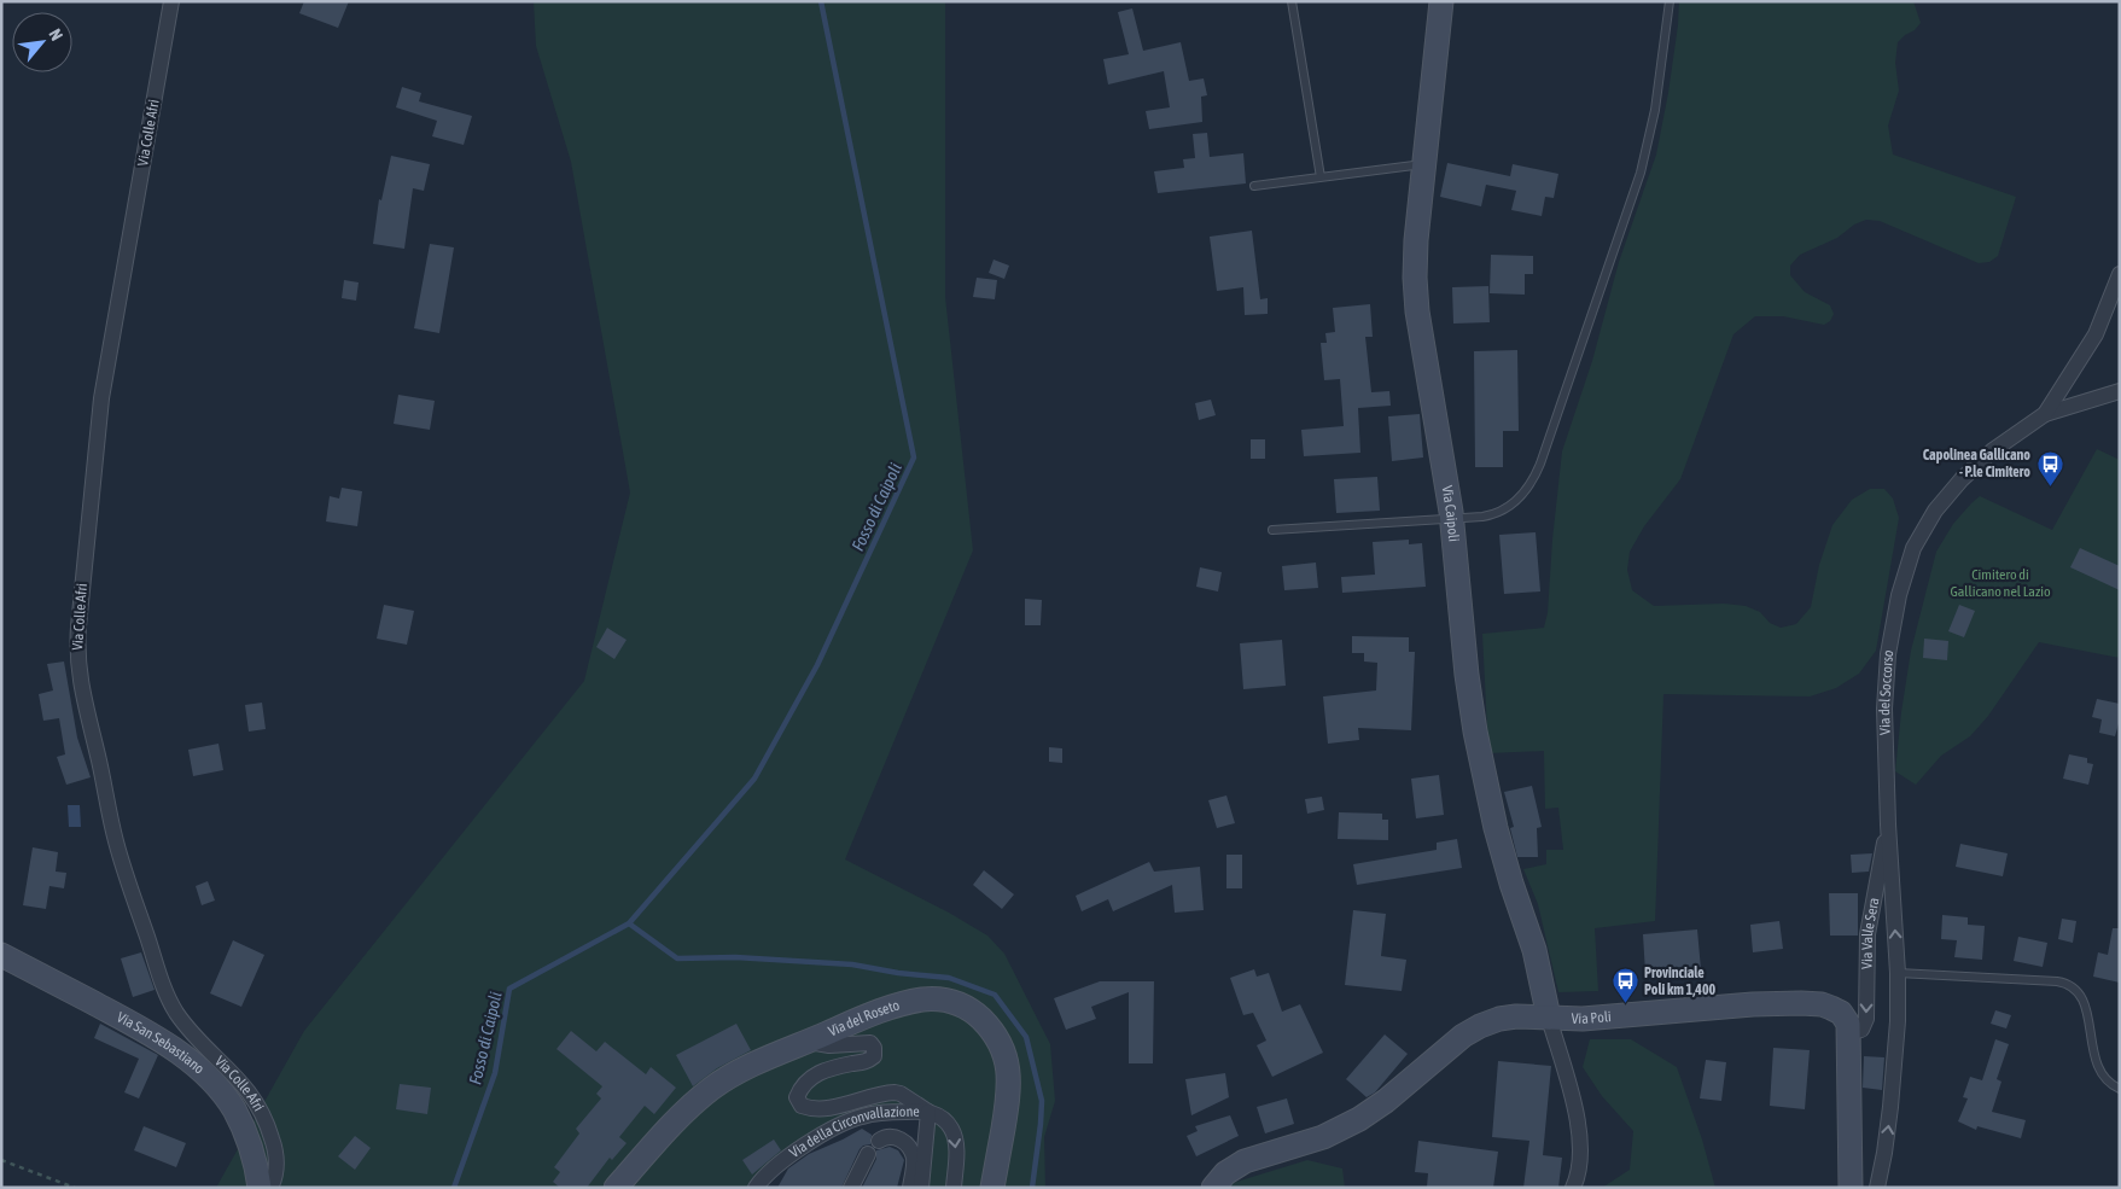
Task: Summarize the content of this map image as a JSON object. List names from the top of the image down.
{
  "streets": {
    "street": [
      "Via Colle Afri",
      "Via Caipoli",
      "Via del Soccorso",
      "Via Valle Sera",
      "Via Poli",
      "Via del Roseto",
      "Via San Sebastiano",
      "Via della Circonvallazione"
    ]
  },
  "crossings": [
    ["Via Caipoli", "Via Poli"],
    ["Via del Soccorso", "Via Valle Sera"],
    ["Via Valle Sera", "Via Poli"]
  ],
  "one_way": ["Via Valle Sera"],
  "water": ["Fosso di Caipoli"],
  "parks": ["Cimitero di Gallicano nel Lazio"],
  "places": {
    "bus stop": ["Capolinea Gallicano - P.le Cimitero", "Provinciale Poli km 1,400"]
  },
  "north": "top right"
}
